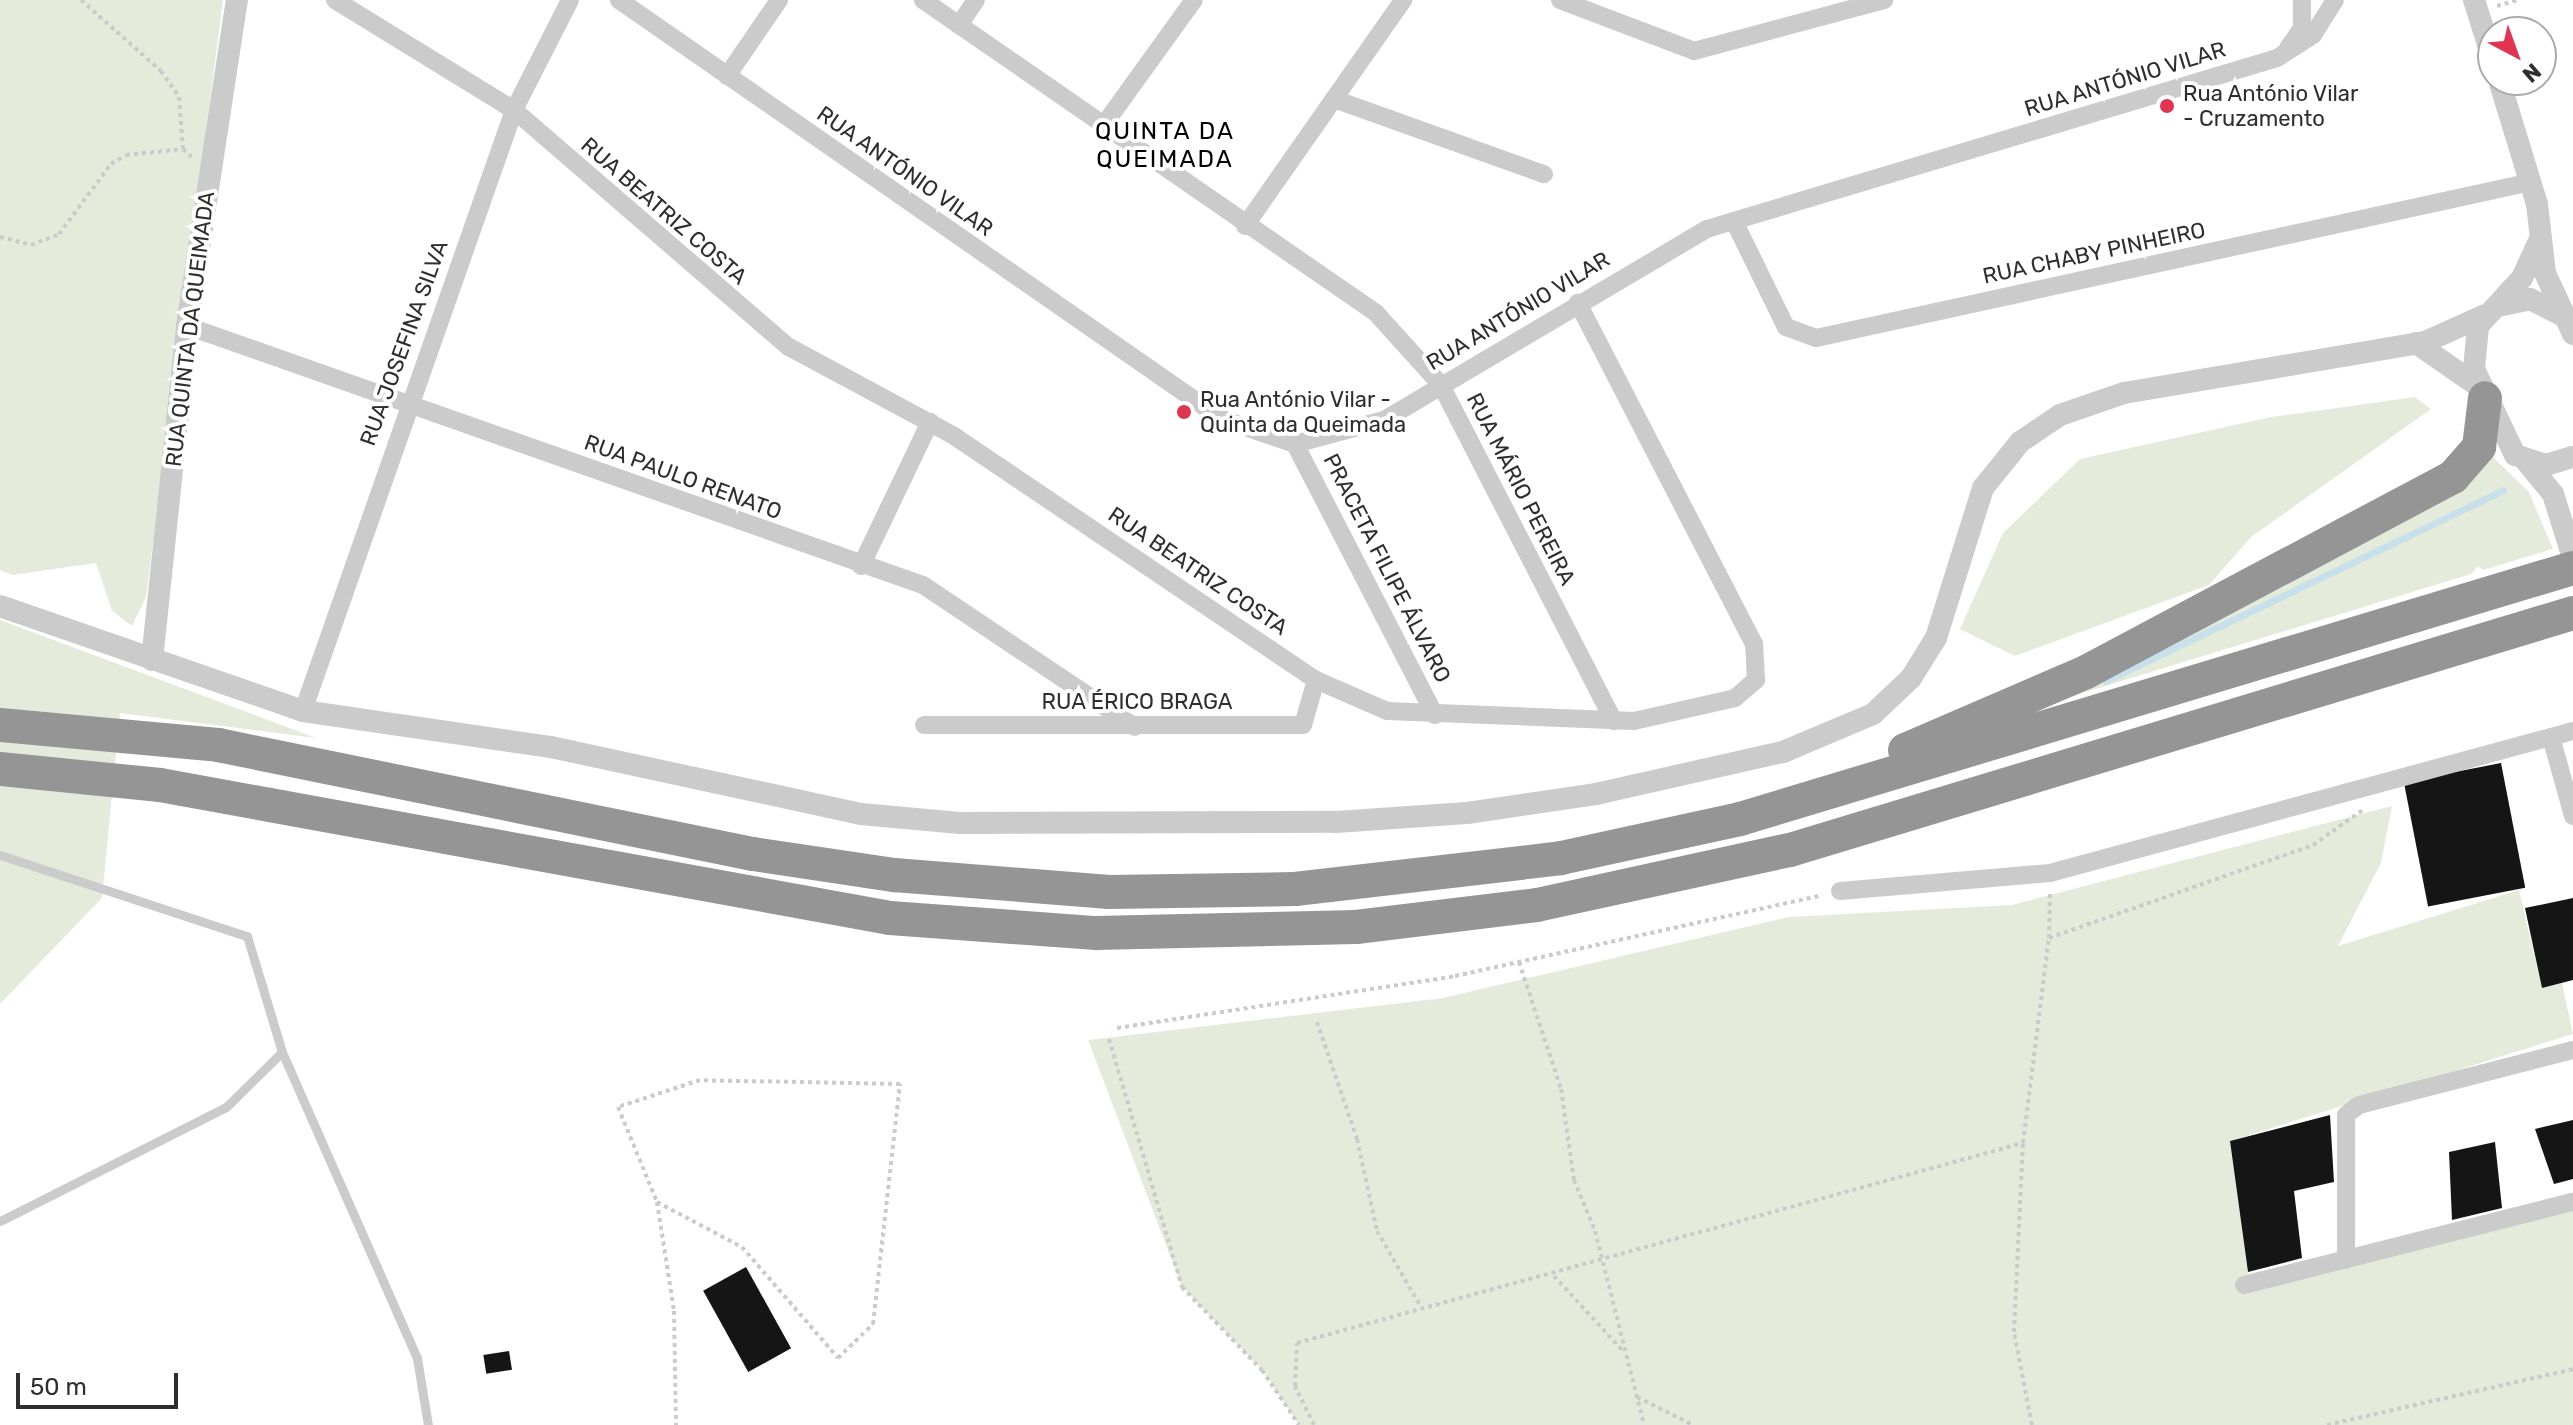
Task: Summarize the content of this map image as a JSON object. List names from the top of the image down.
{
  "streets": {
    "street": [
      "RUA ANTÓNIO VILAR",
      "RUA BEATRIZ COSTA",
      "RUA CHABY PINHEIRO",
      "RUA QUINTA DA QUEIMADA",
      "RUA JOSEFINA SILVA",
      "RUA PAULO RENATO",
      "RUA MÁRIO PEREIRA",
      "PRACETA FILIPE ÁLVARO",
      "RUA ÉRICO BRAGA"
    ]
  },
  "crossings": [
    ["RUA ANTÓNIO VILAR", "RUA BEATRIZ COSTA"],
    ["RUA ANTÓNIO VILAR", "RUA CHABY PINHEIRO"],
    ["RUA ANTÓNIO VILAR", "RUA MÁRIO PEREIRA"],
    ["RUA ANTÓNIO VILAR", "PRACETA FILIPE ÁLVARO"],
    ["RUA BEATRIZ COSTA", "RUA JOSEFINA SILVA"],
    ["RUA BEATRIZ COSTA", "RUA MÁRIO PEREIRA"],
    ["RUA BEATRIZ COSTA", "PRACETA FILIPE ÁLVARO"],
    ["RUA BEATRIZ COSTA", "RUA ÉRICO BRAGA"],
    ["RUA QUINTA DA QUEIMADA", "RUA PAULO RENATO"],
    ["RUA JOSEFINA SILVA", "RUA PAULO RENATO"],
    ["RUA PAULO RENATO", "RUA ÉRICO BRAGA"]
  ],
  "districts": ["QUINTA DA QUEIMADA"],
  "places": ["Rua António Vilar - Cruzamento", "Rua António Vilar - Quinta da Queimada"],
  "scale_bar": "50 m",
  "north": "bottom right"
}
